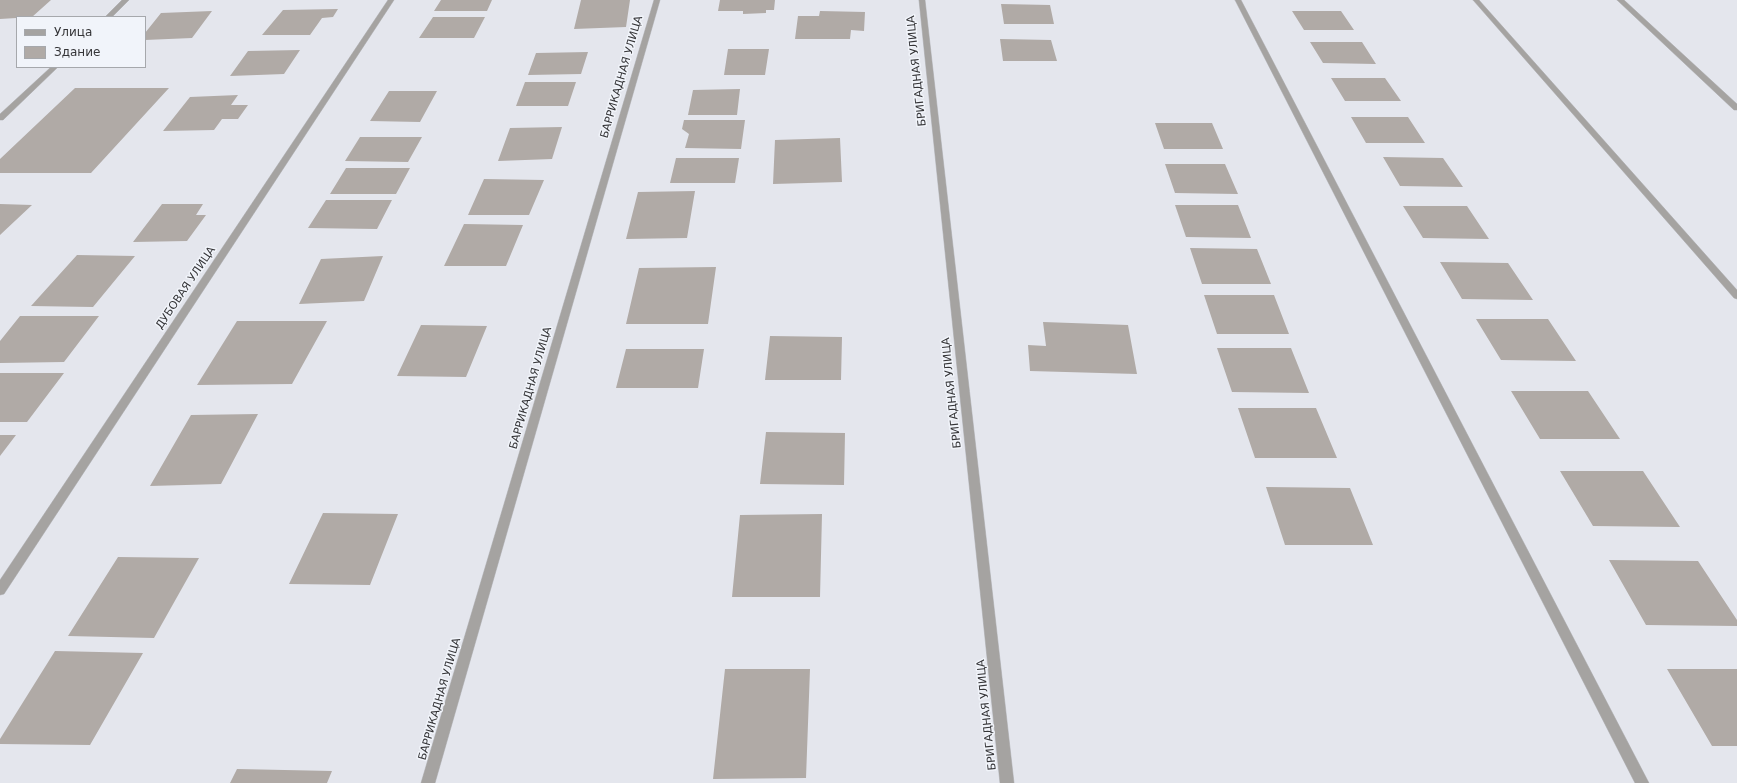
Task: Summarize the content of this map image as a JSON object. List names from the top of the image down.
{
  "streets": {
    "street": ["БРИГАДНАЯ УЛИЦА", "БАРРИКАДНАЯ УЛИЦА", "ДУБОВАЯ УЛИЦА"]
  },
  "legend": ["Улица", "Здание"]
}
